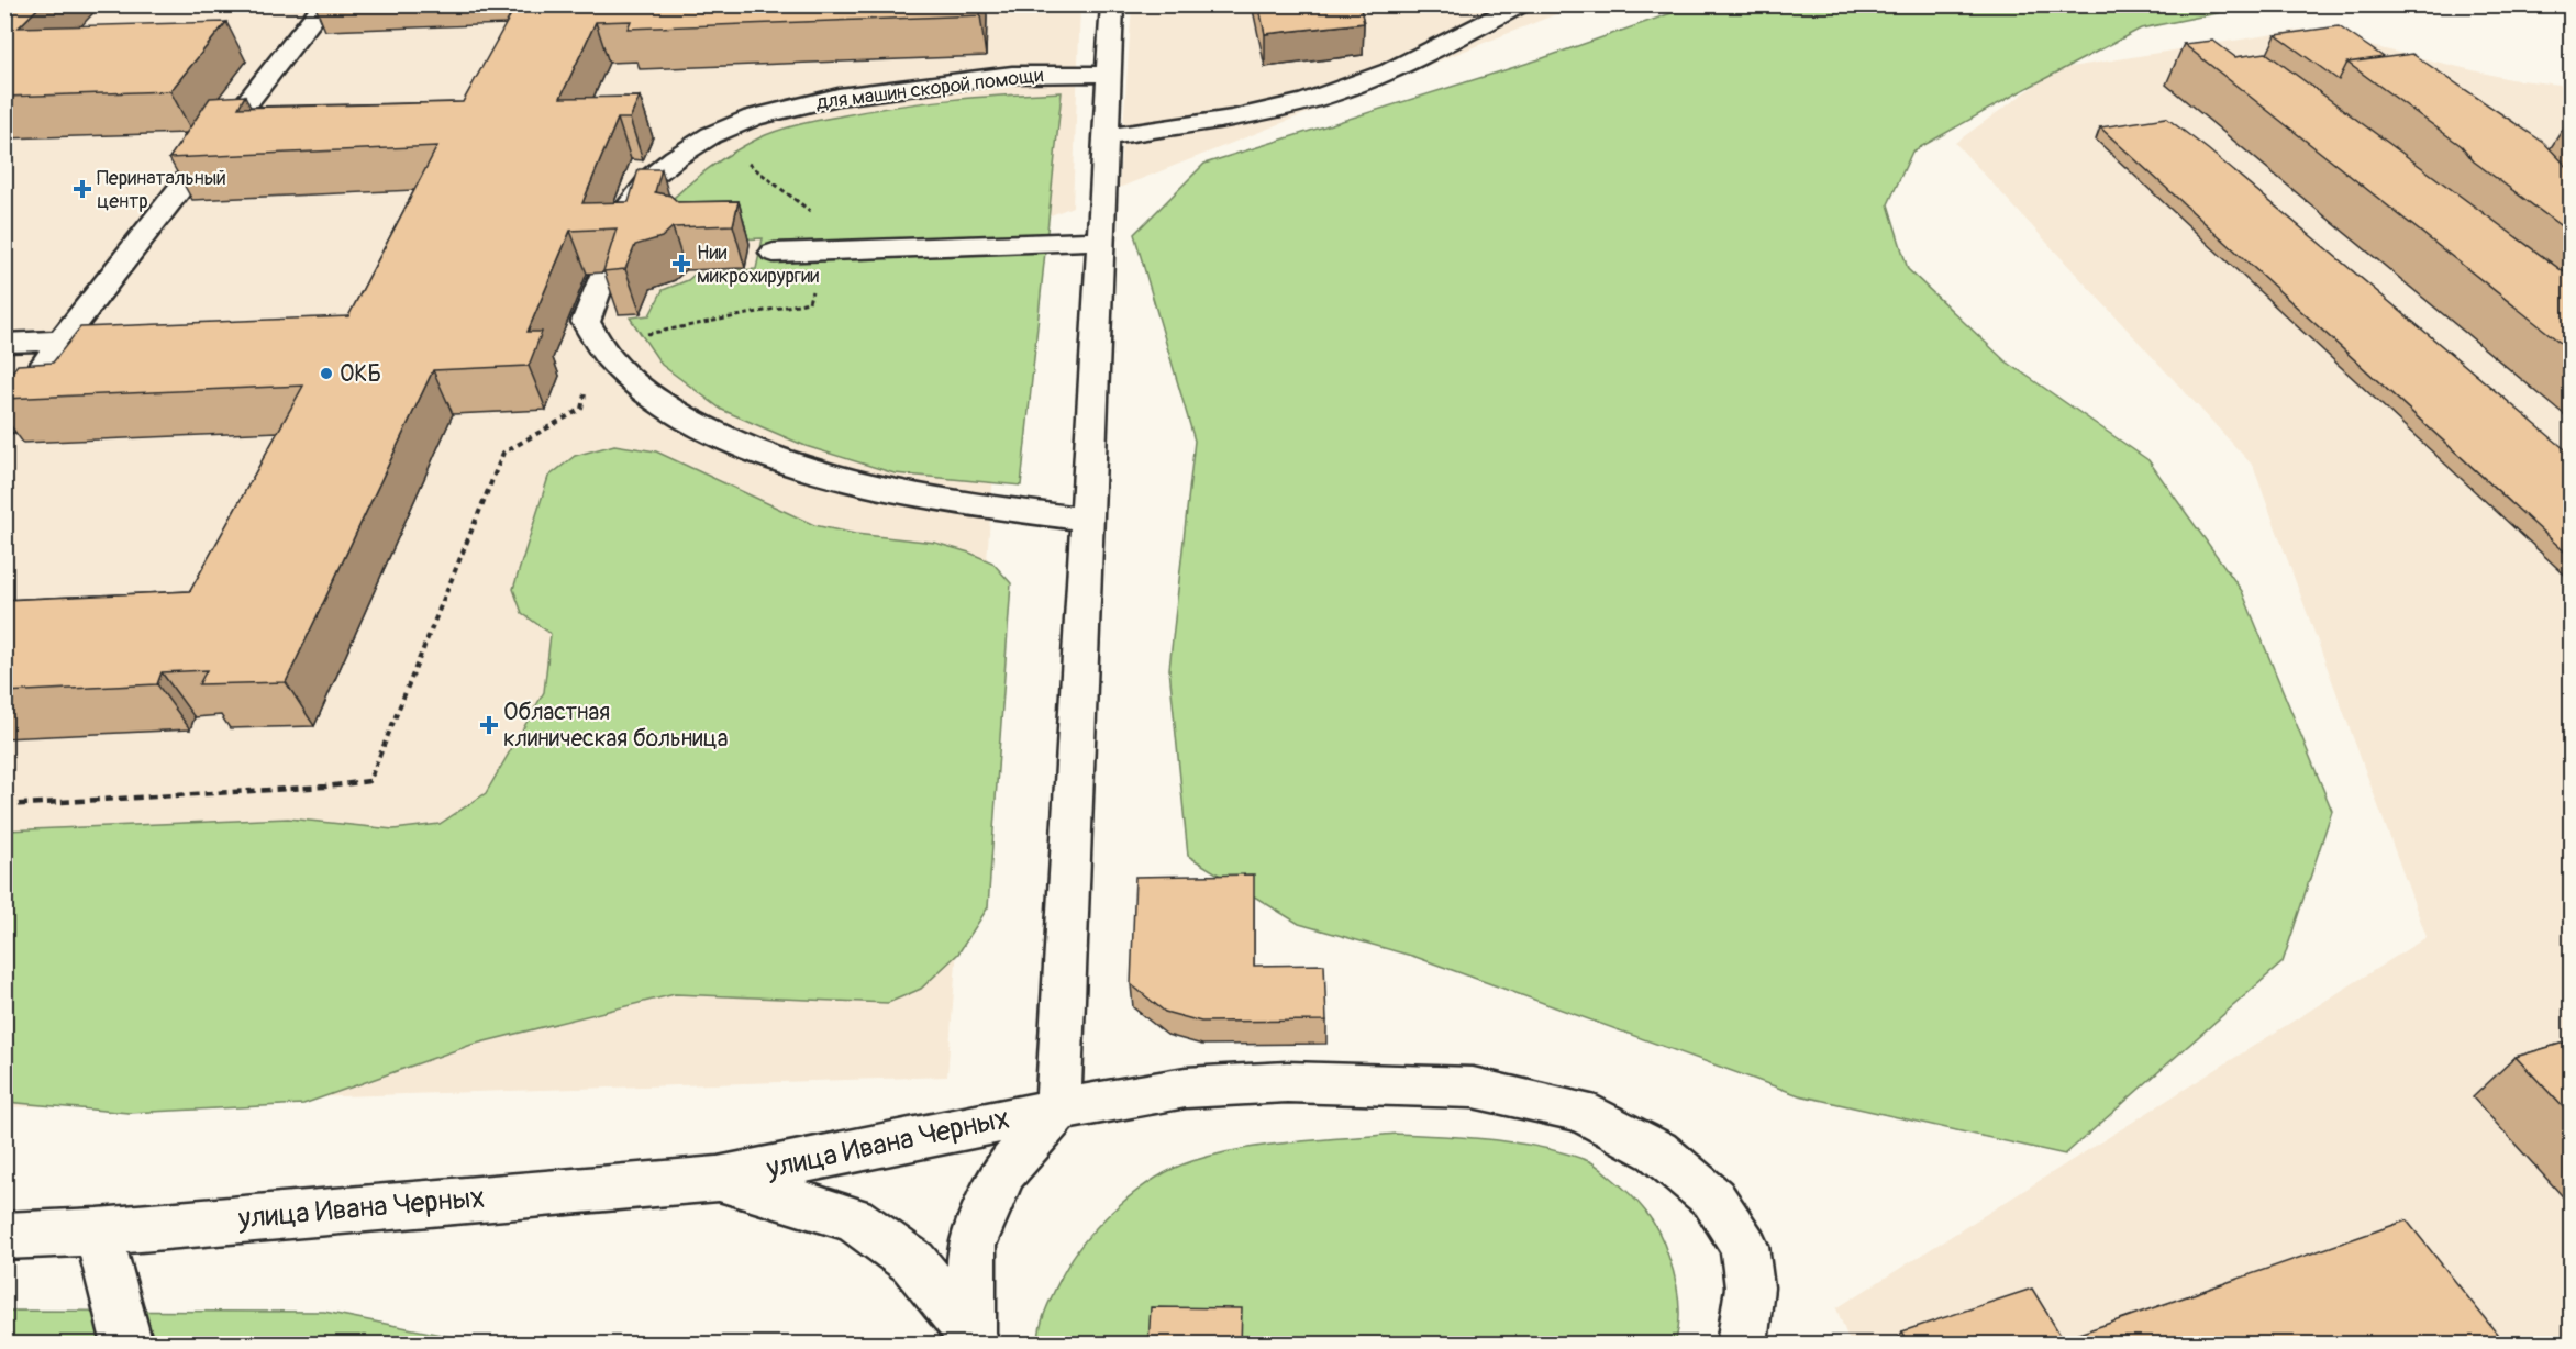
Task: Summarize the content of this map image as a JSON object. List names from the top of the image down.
{
  "streets": {
    "street": ["для машин скорой помощи", "улица Ивана Черных"]
  },
  "places": {
    "health": ["Перинатальный центр", "Нии микрохирургии", "Областная клиническая больница"],
    "other": ["ОКБ"]
  }
}
